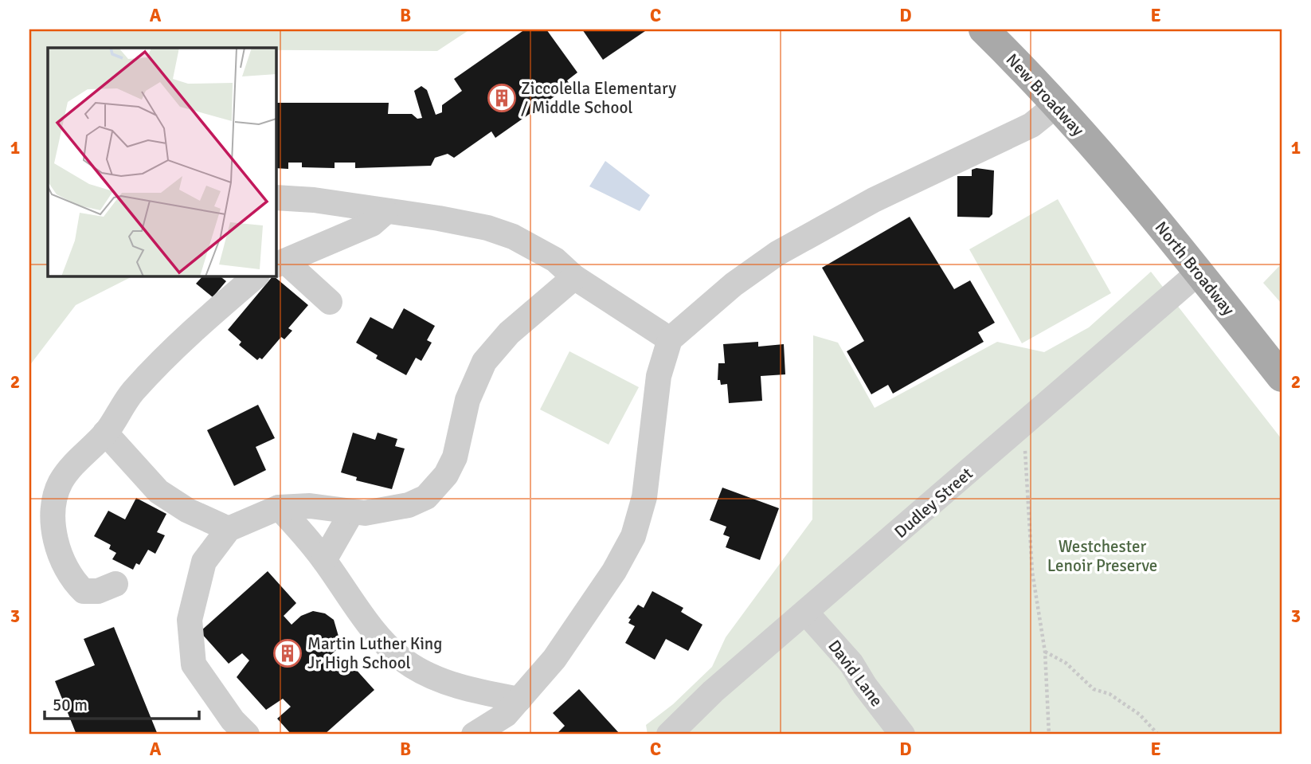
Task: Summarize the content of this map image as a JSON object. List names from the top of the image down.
{
  "streets": {
    "main road": ["New Broadway", "North Broadway"],
    "street": ["Dudley Street", "David Lane"]
  },
  "crossings": [
    ["New Broadway", "North Broadway"],
    ["North Broadway", "Dudley Street"],
    ["Dudley Street", "David Lane"]
  ],
  "parks": ["Westchester Lenoir Preserve"],
  "places": {
    "building": ["Ziccolella Elementary / Middle School", "Martin Luther King Jr High School"]
  },
  "scale_bar": "50 m",
  "grid": {
    "columns": [
      "A",
      "B",
      "C",
      "D",
      "E"
    ],
    "rows": ["1", "2", "3"]
  }
}
